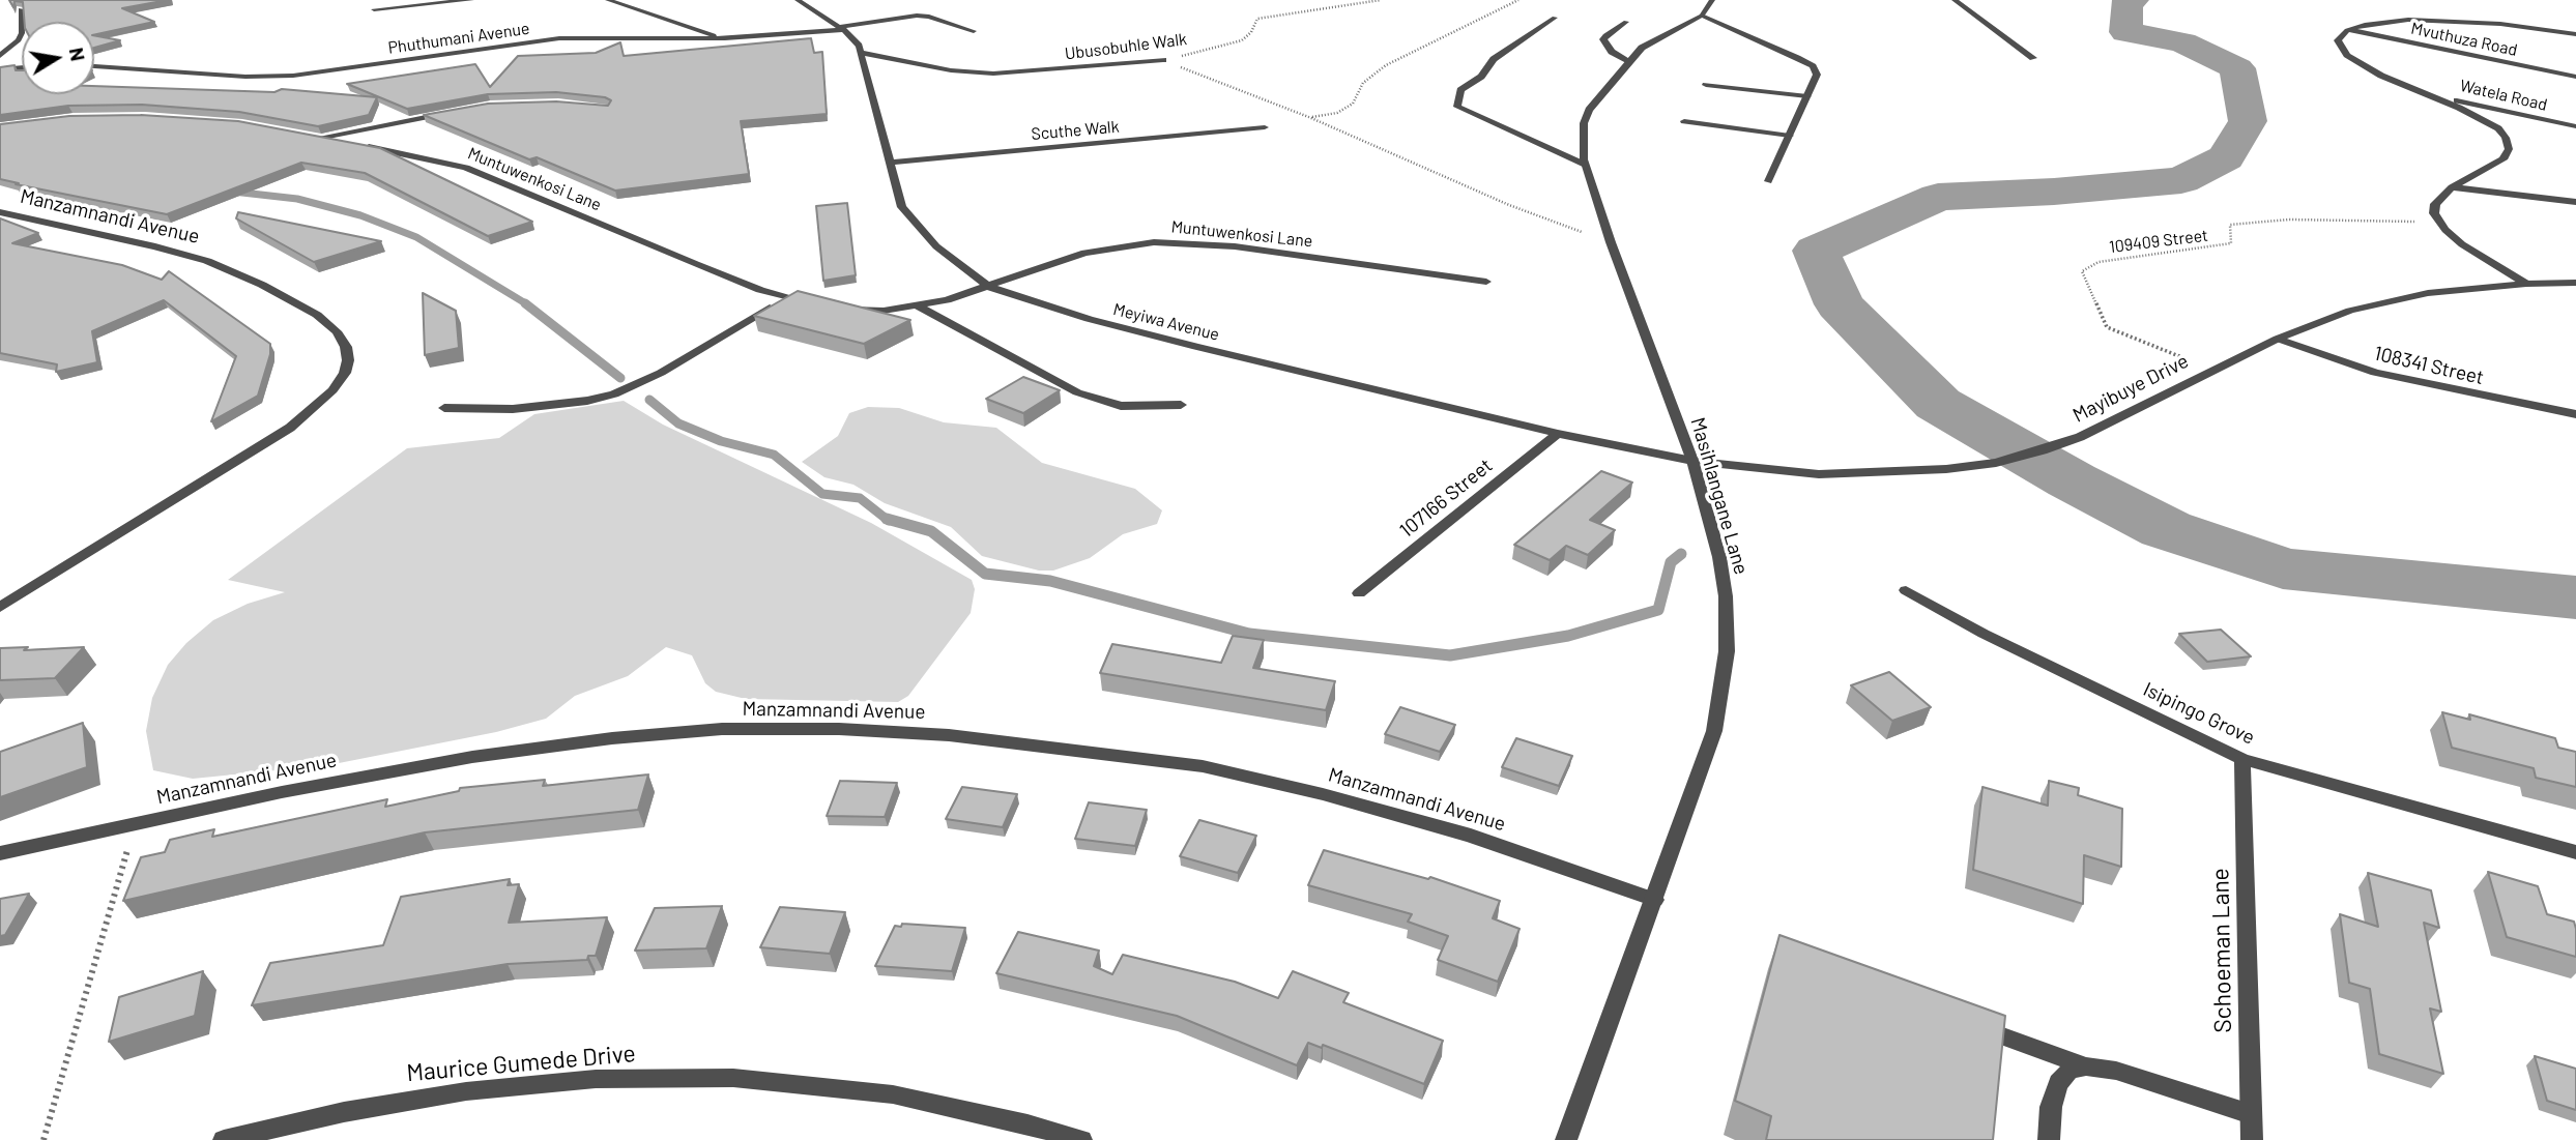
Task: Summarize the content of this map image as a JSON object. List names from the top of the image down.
{
  "streets": {
    "street": [
      "Phuthumani Avenue",
      "Mvuthuza Road",
      "Ubusobuhle Walk",
      "Watela Road",
      "Scuthe Walk",
      "Muntuwenkosi Lane",
      "Manzamnandi Avenue",
      "Meyiwa Avenue",
      "108341 Street",
      "Mayibuye Drive",
      "Masihlangane Lane",
      "107166 Street",
      "Isipingo Grove",
      "Schoeman Lane",
      "Maurice Gumede Drive"
    ],
    "path": ["109409 Street"]
  },
  "crossings": [
    ["Phuthumani Avenue", "Meyiwa Avenue"],
    ["Ubusobuhle Walk", "Meyiwa Avenue"],
    ["Scuthe Walk", "Meyiwa Avenue"],
    ["Muntuwenkosi Lane", "Meyiwa Avenue"],
    ["Manzamnandi Avenue", "Masihlangane Lane"],
    ["109409 Street", "Mayibuye Drive"],
    ["Meyiwa Avenue", "Mayibuye Drive"],
    ["Meyiwa Avenue", "Masihlangane Lane"],
    ["Meyiwa Avenue", "107166 Street"],
    ["108341 Street", "Mayibuye Drive"],
    ["Mayibuye Drive", "Masihlangane Lane"],
    ["Isipingo Grove", "Schoeman Lane"]
  ],
  "north": "right"
}
